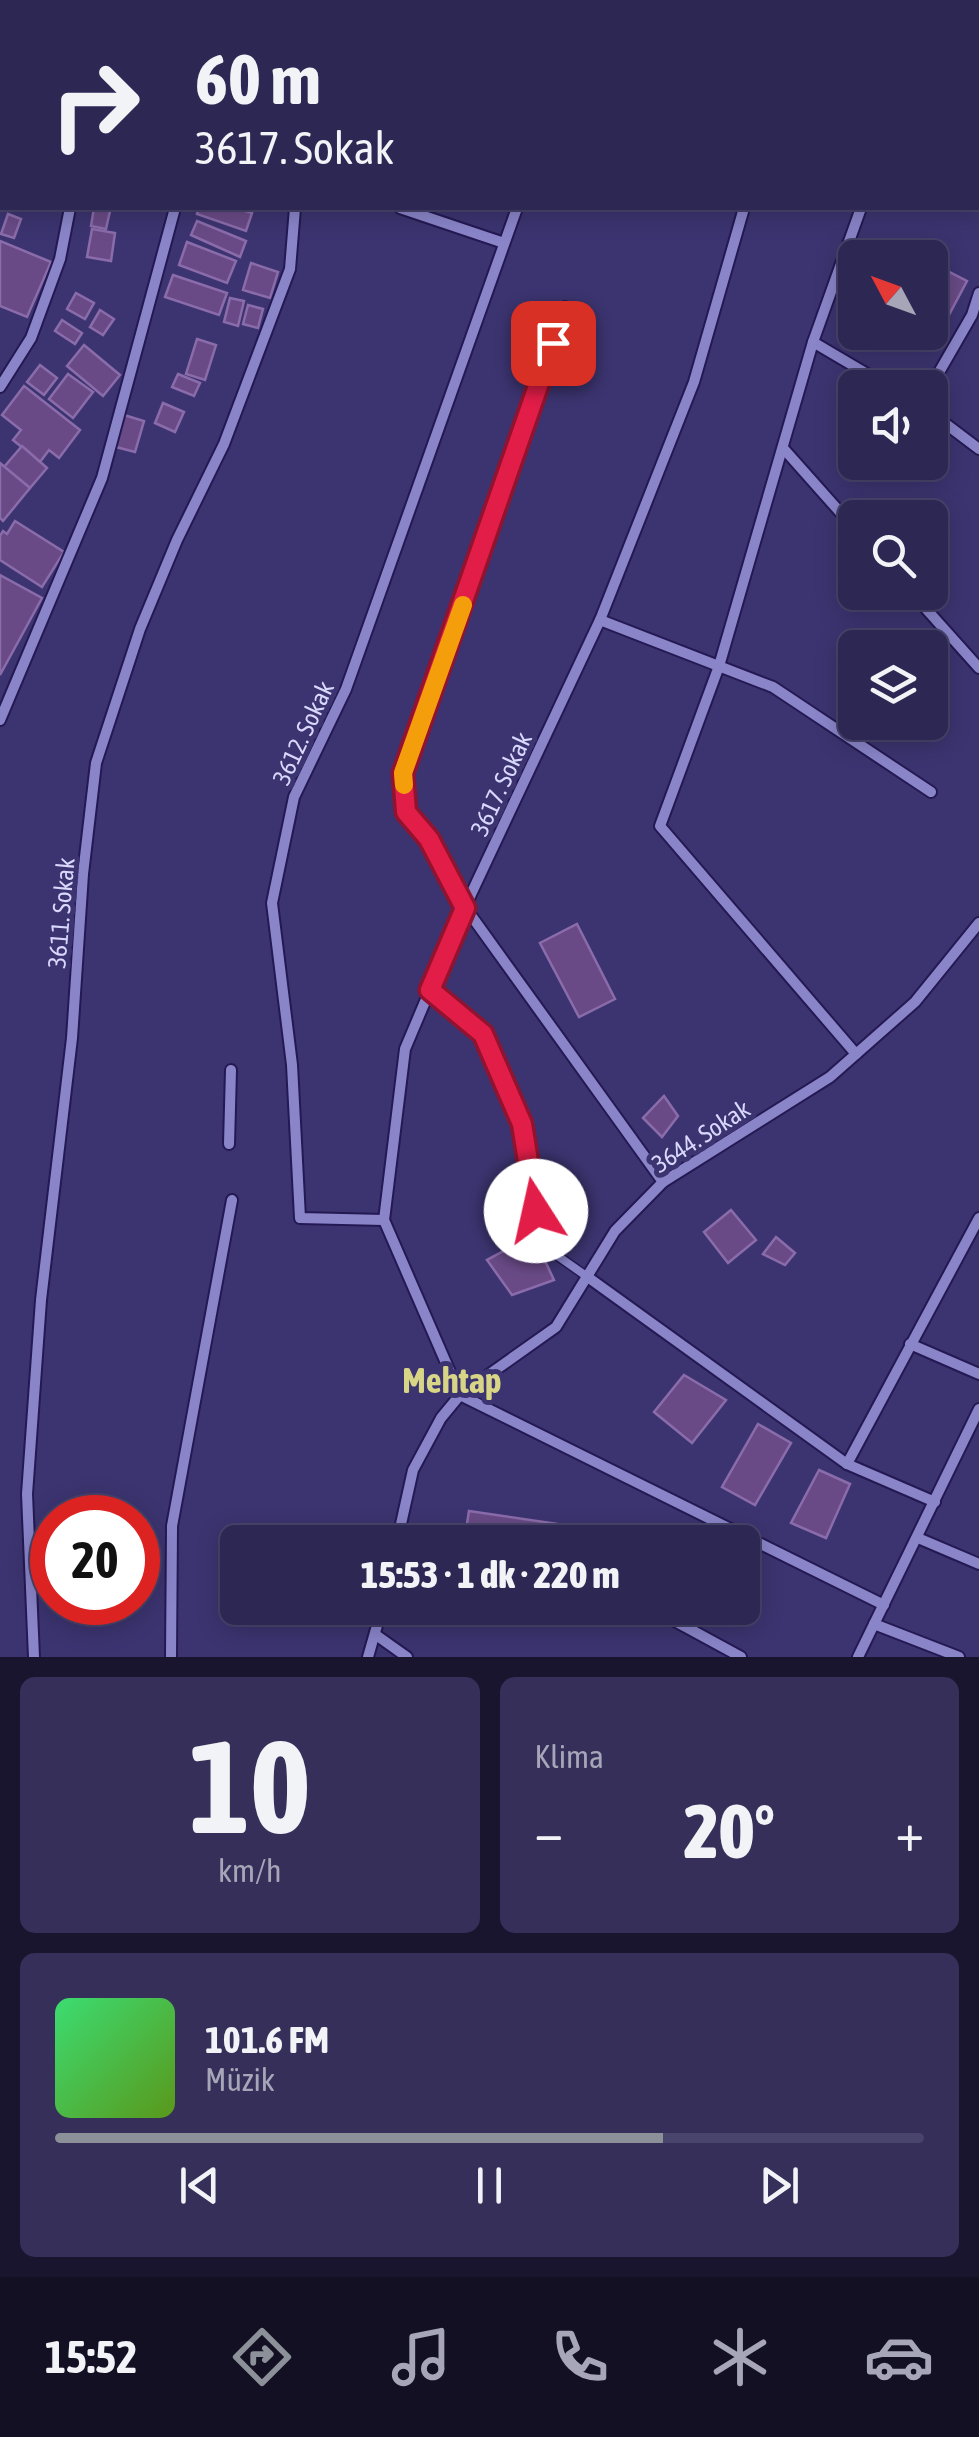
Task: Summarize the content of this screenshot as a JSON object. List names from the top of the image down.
{
  "streets": {
    "street": [
      "3612. Sokak",
      "3617. Sokak",
      "3611. Sokak",
      "3644. Sokak"
    ]
  },
  "crossings": [
    ["3612. Sokak", "3617. Sokak"]
  ],
  "districts": ["Mehtap"],
  "north": "top left",
  "page": {
    "turn": ["60 m", "3617. Sokak"],
    "limit": "20",
    "trip": "15:53 · 1 dk · 220 m",
    "tile": [
      ["10", "km/h"],
      "Klima"
    ],
    "heat": ["−", "20°", "+"],
    "song": ["101.6 FM", "Müzik"],
    "tabs": "15:52"
  }
}
